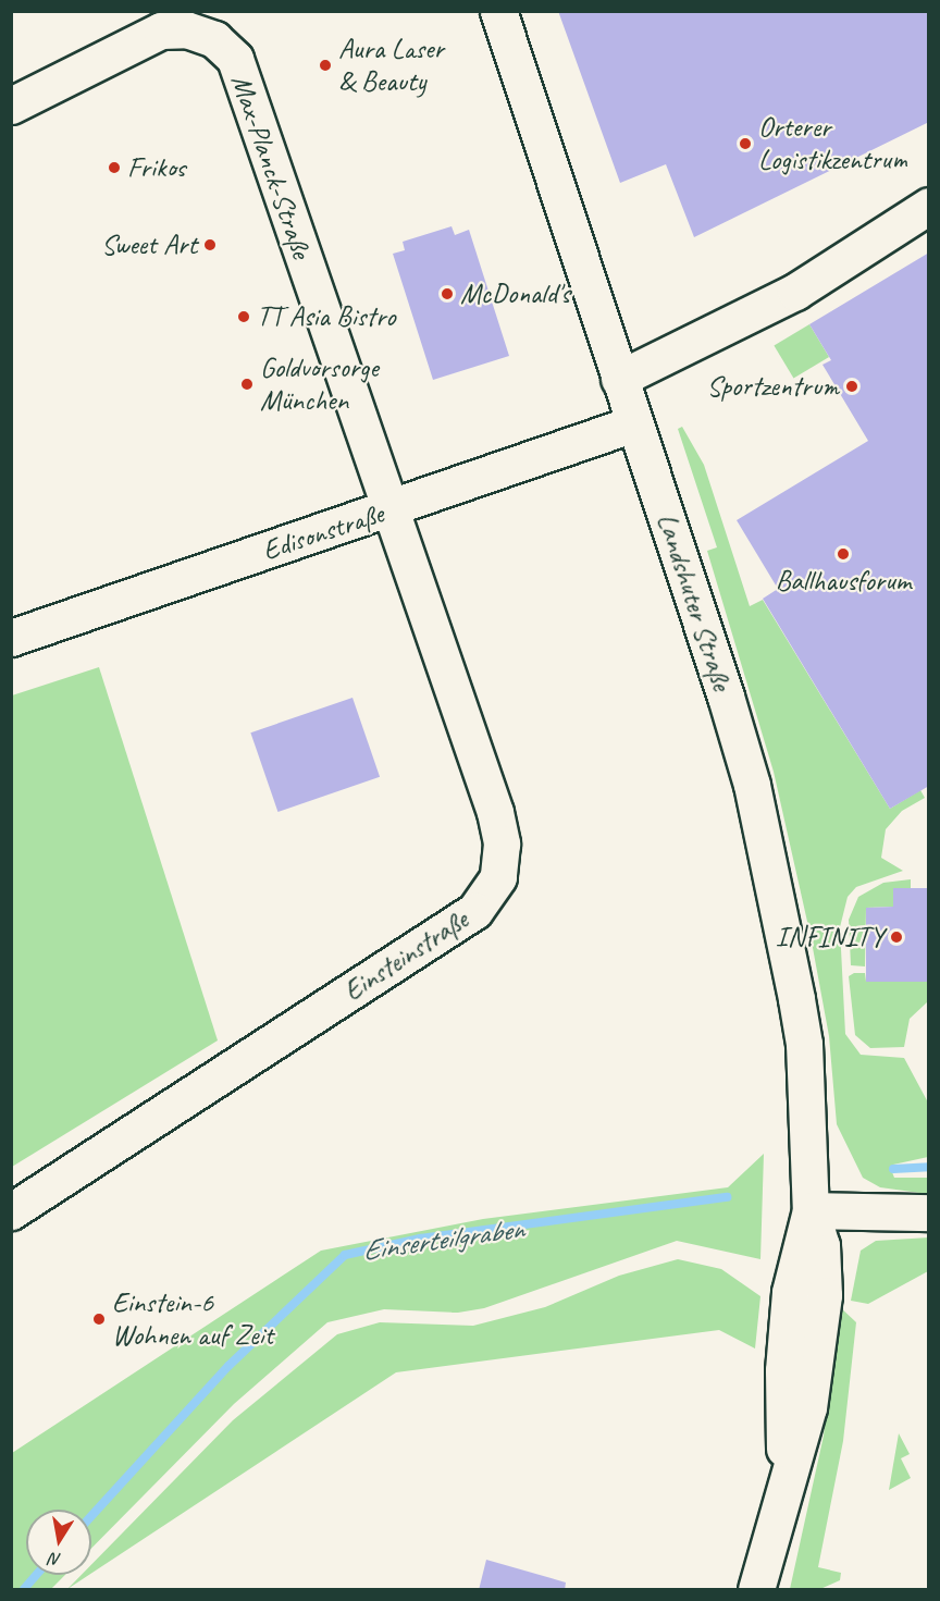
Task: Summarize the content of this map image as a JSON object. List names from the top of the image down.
{
  "streets": {
    "street": [
      "Max-Planck-Straße",
      "Edisonstraße",
      "Landshuter Straße",
      "Einsteinstraße"
    ]
  },
  "crossings": [
    ["Max-Planck-Straße", "Edisonstraße"],
    ["Max-Planck-Straße", "Einsteinstraße"],
    ["Edisonstraße", "Landshuter Straße"],
    ["Edisonstraße", "Einsteinstraße"]
  ],
  "water": ["Einserteilgraben"],
  "places": [
    "Aura Laser & Beauty",
    "Orterer Logistikzentrum",
    "Frikos",
    "Sweet Art",
    "McDonald's",
    "TT Asia Bistro",
    "Goldvorsorge München",
    "Sportzentrum",
    "Ballhausforum",
    "INFINITY",
    "Einstein-6 Wohnen auf Zeit"
  ],
  "north": "bottom"
}
